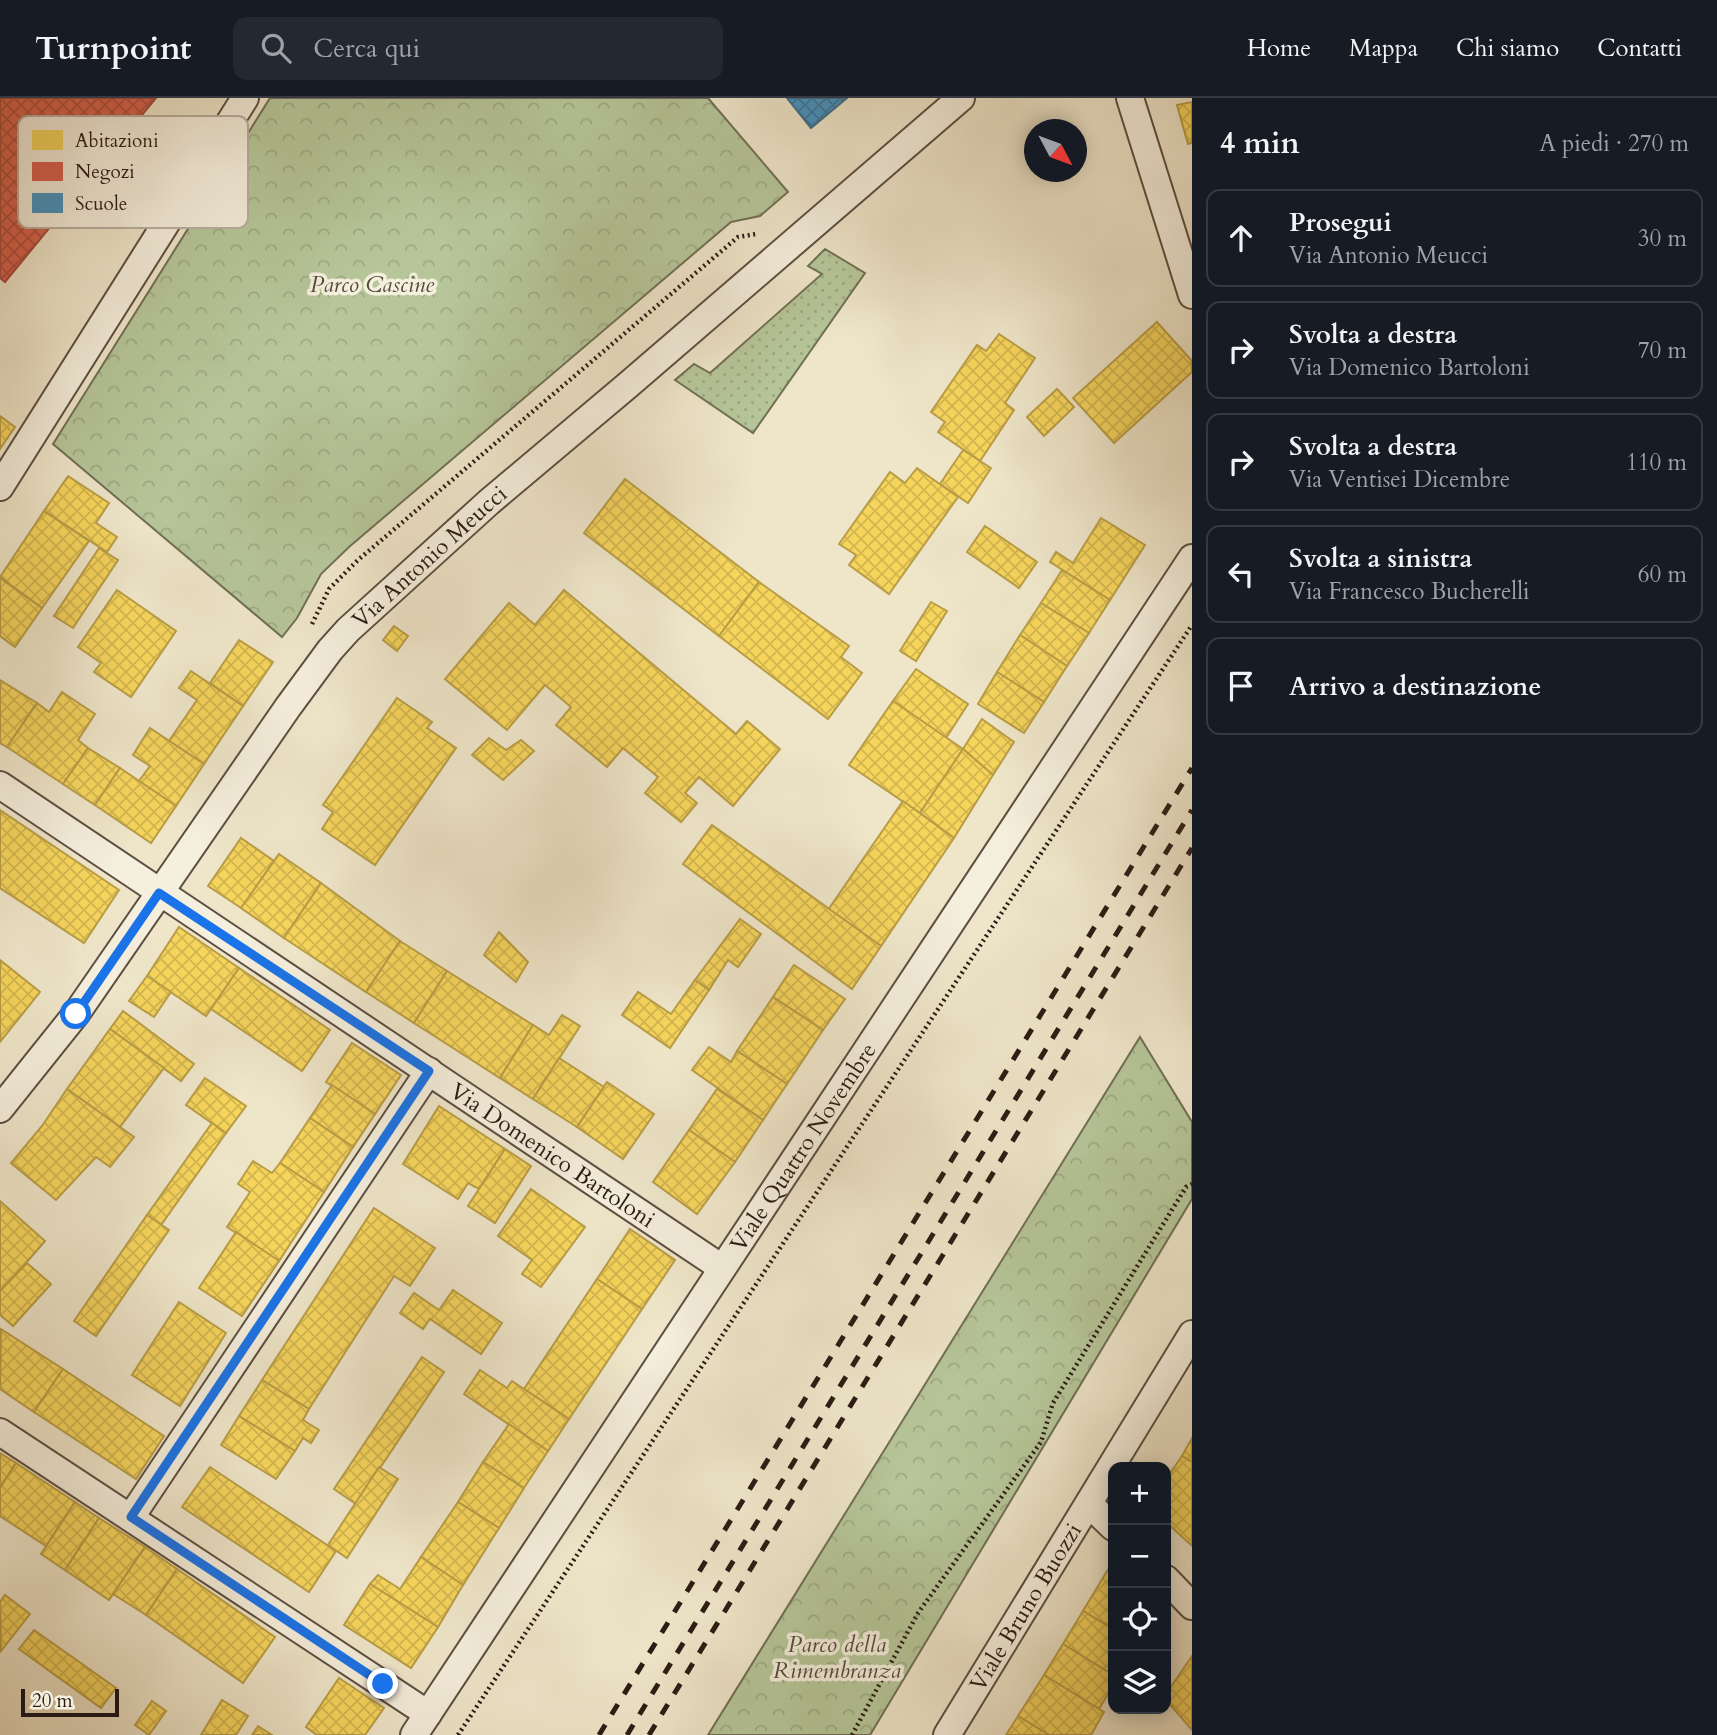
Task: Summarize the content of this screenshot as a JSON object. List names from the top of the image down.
{
  "streets": {
    "street": [
      "Via Antonio Meucci",
      "Viale Quattro Novembre",
      "Via Domenico Bartoloni",
      "Viale Bruno Buozzi"
    ]
  },
  "crossings": [
    ["Via Antonio Meucci", "Via Domenico Bartoloni"],
    ["Viale Quattro Novembre", "Via Domenico Bartoloni"]
  ],
  "parks": ["Parco Cascine", "Parco della Rimembranza"],
  "legend": ["Abitazioni", "Negozi", "Scuole"],
  "scale_bar": "20 m",
  "north": "bottom right",
  "page": {
    "header": "Turnpoint",
    "search": "Cerca qui",
    "nav": [
      "Home",
      "Mappa",
      "Chi siamo",
      "Contatti"
    ],
    "heading": ["4 min", "A piedi · 270 m"],
    "list": [
      ["Prosegui", "Via Antonio Meucci", "30 m"],
      ["Svolta a destra", "Via Domenico Bartoloni", "70 m"],
      ["Svolta a destra", "Via Ventisei Dicembre", "110 m"],
      ["Svolta a sinistra", "Via Francesco Bucherelli", "60 m"],
      "Arrivo a destinazione"
    ],
    "map_buttons": ["+", "−"],
    "scale": "20 m"
  }
}
